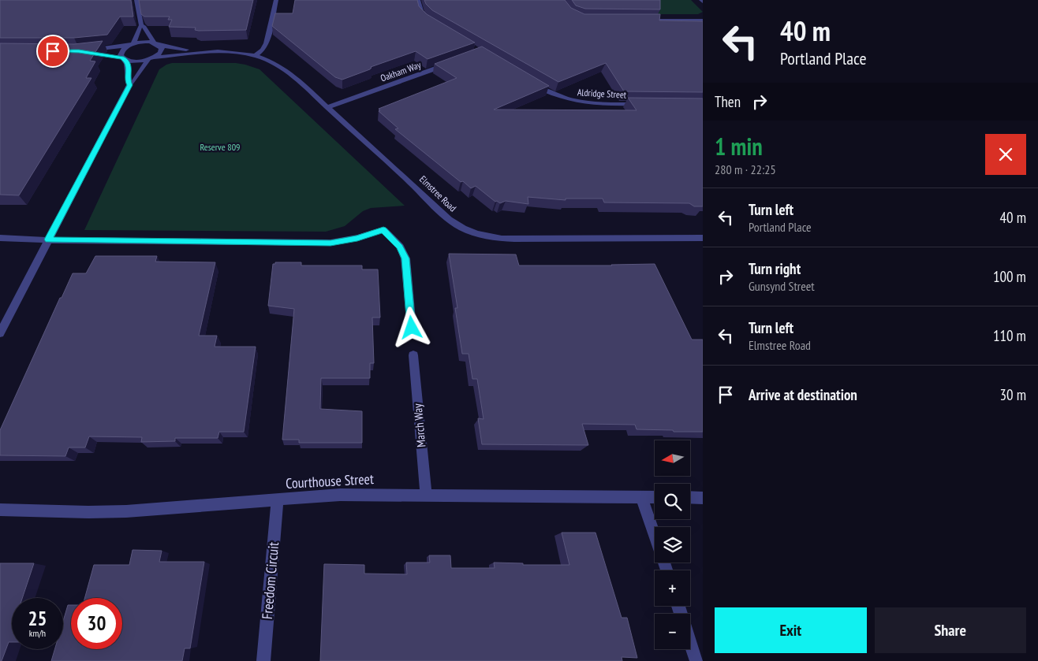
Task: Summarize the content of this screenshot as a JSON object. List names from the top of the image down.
{
  "streets": {
    "street": [
      "Oakham Way",
      "Aldridge Street",
      "Elmstree Road",
      "March Way",
      "Courthouse Street",
      "Freedom Circuit"
    ]
  },
  "crossings": [
    ["Oakham Way", "Elmstree Road"],
    ["March Way", "Courthouse Street"],
    ["Courthouse Street", "Freedom Circuit"]
  ],
  "parks": ["Reserve 809"],
  "north": "left",
  "page": {
    "turn": ["40 m", "Portland Place"],
    "then": "Then",
    "heading": ["1 min", "280 m · 22:25"],
    "list": [
      {
        "name": "Turn left",
        "note": "Portland Place",
        "value": "40 m"
      },
      {
        "name": "Turn right",
        "note": "Gunsynd Street",
        "value": "100 m"
      },
      {
        "name": "Turn left",
        "note": "Elmstree Road",
        "value": "110 m"
      },
      {
        "name": "Arrive at destination",
        "value": "30 m"
      }
    ],
    "map_buttons": ["+", "−"],
    "speed": "25 km/h",
    "limit": "30",
    "buttons": ["Exit", "Share"]
  }
}
